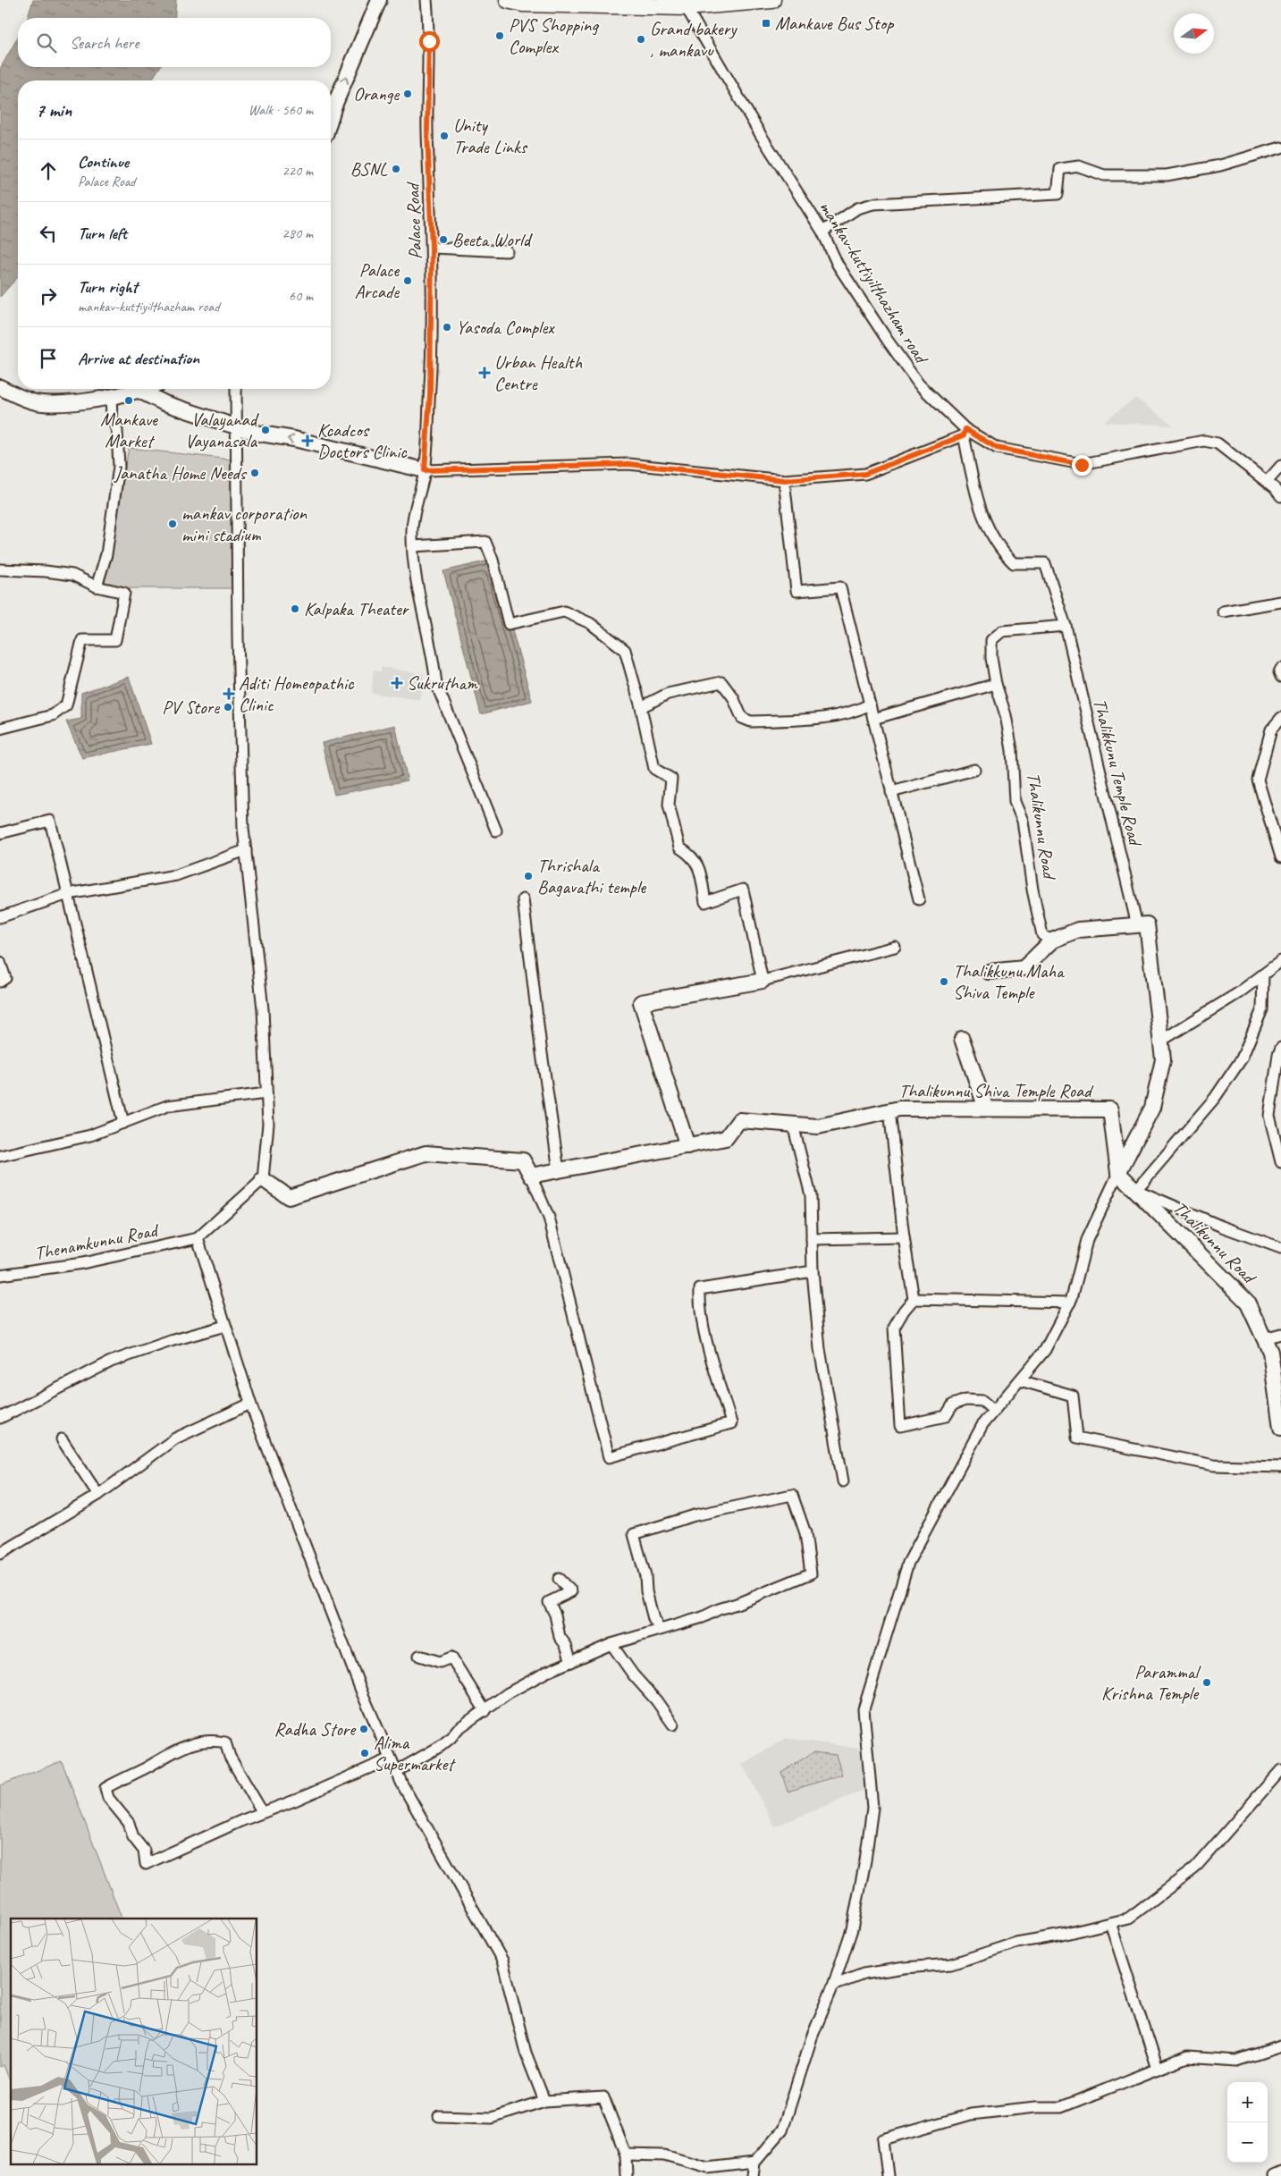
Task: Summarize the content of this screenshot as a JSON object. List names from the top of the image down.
{
  "streets": {
    "street": [
      "Palace Road",
      "mankav-kuttiyilthazham road",
      "Thalikkunu Temple Road",
      "Thalikunnu Road",
      "Thalikunnu Shiva Temple Road",
      "Thenamkunnu Road"
    ]
  },
  "crossings": [
    ["Thalikkunu Temple Road", "Thalikunnu Road"],
    ["Thalikunnu Road", "Thalikunnu Shiva Temple Road"]
  ],
  "places": {
    "transit": ["Mankave Bus Stop"],
    "other": [
      "PVS Shopping Complex",
      "Grand bakery , mankavu",
      "Orange",
      "Unity Trade Links",
      "BSNL",
      "Beeta World",
      "Palace Arcade",
      "Yasoda Complex",
      "Mankave Market",
      "Valayanad Vayanasala",
      "Janatha Home Needs",
      "mankav corporation mini stadium",
      "Kalpaka Theater",
      "PV Store",
      "Thrishala Bagavathi temple",
      "Thalikkunu Maha Shiva Temple",
      "Parammal Krishna Temple",
      "Radha Store",
      "Alima Supermarket"
    ],
    "health": [
      "Urban Health Centre",
      "Kcadcos Doctors Clinic",
      "Sukrutham",
      "Aditi Homeopathic Clinic"
    ]
  },
  "north": "right",
  "page": {
    "search": "Search here",
    "heading": ["7 min", "Walk · 560 m"],
    "list": [
      ["Continue", "Palace Road", "220 m"],
      ["Turn left", "280 m"],
      ["Turn right", "mankav-kuttiyilthazham road", "60 m"],
      "Arrive at destination"
    ],
    "map_buttons": ["+", "−"]
  }
}
